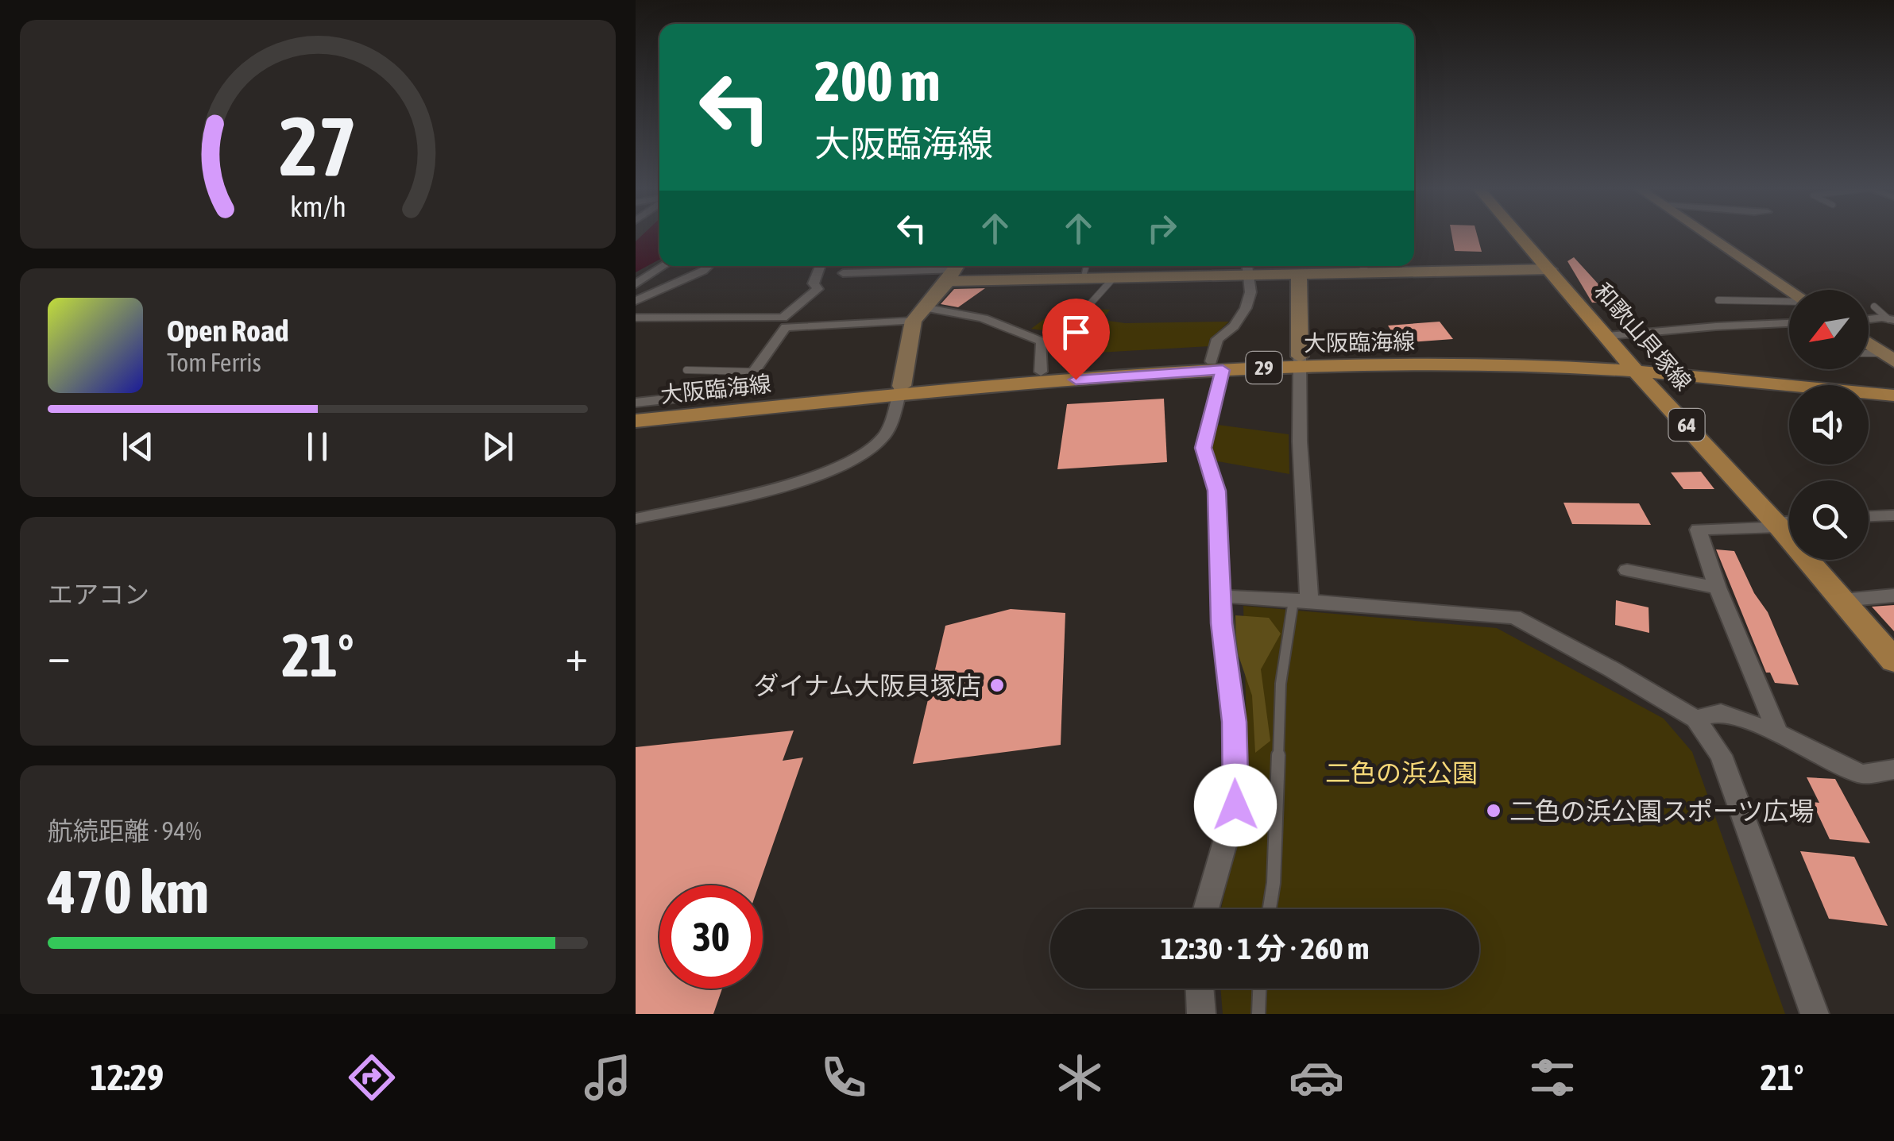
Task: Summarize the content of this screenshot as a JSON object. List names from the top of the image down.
{
  "streets": {
    "main road": [
      "和歌山貝塚線",
      "大阪臨海線",
      "29",
      "64"
    ]
  },
  "crossings": [
    ["和歌山貝塚線", "大阪臨海線"]
  ],
  "parks": ["二色の浜公園"],
  "places": ["ダイナム大阪貝塚店", "二色の浜公園スポーツ広場"],
  "north": "bottom left",
  "page": {
    "turn": ["200 m", "大阪臨海線"],
    "song": ["Open Road", "Tom Ferris"],
    "tile": [
      "エアコン",
      ["航続距離 · 94%", "470 km"]
    ],
    "heat": ["−", "21°", "+"],
    "limit": "30",
    "trip": "12:30 · 1 分 · 260 m",
    "tabs": ["12:29", "21°"],
    "gauge": ["27", "km/h"]
  }
}
